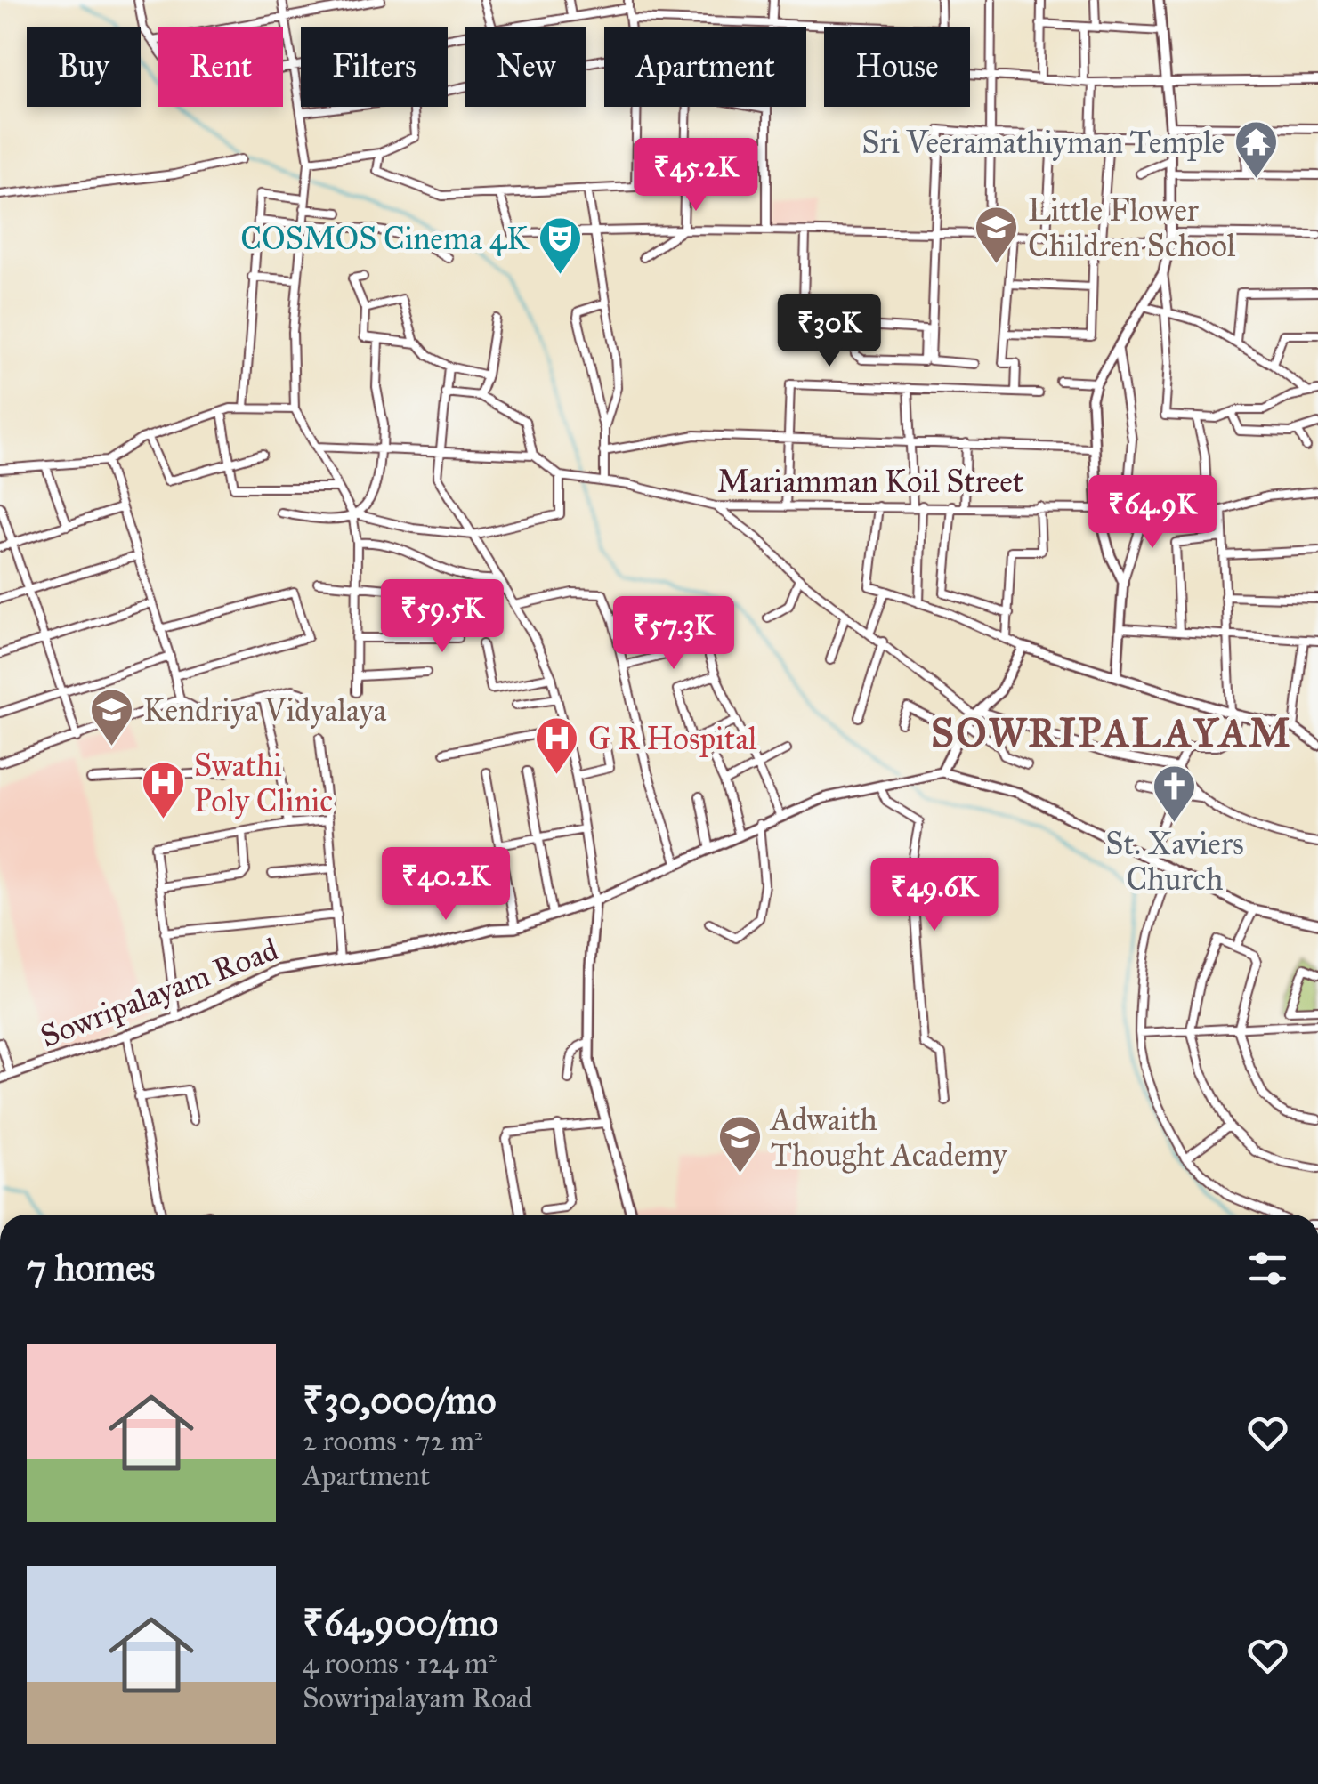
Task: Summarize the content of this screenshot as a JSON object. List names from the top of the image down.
{
  "streets": {
    "street": ["Mariamman Koil Street", "Sowripalayam Road"]
  },
  "districts": ["SOWRIPALAYAM"],
  "places": {
    "temple": ["Sri Veeramathiyman Temple"],
    "school or university": ["Little Flower Children School", "Kendriya Vidyalaya", "Adwaith Thought Academy"],
    "theatre": ["COSMOS Cinema 4K"],
    "hospital": ["G R Hospital", "Swathi Poly Clinic"],
    "church": ["St. Xaviers Church"]
  },
  "page": {
    "chip": [
      "Buy",
      "Rent",
      "Filters",
      "New",
      "Apartment",
      "House"
    ],
    "price": [
      "₹45.2K",
      "₹30K",
      "₹64.9K",
      "₹59.5K",
      "₹57.3K",
      "₹40.2K",
      "₹49.6K"
    ],
    "heading": "7 homes",
    "list": [
      {
        "name": "₹30,000/mo",
        "note": "2 rooms · 72 m² · Apartment"
      },
      {
        "name": "₹64,900/mo",
        "note": "4 rooms · 124 m² · Sowripalayam Road"
      }
    ]
  }
}
